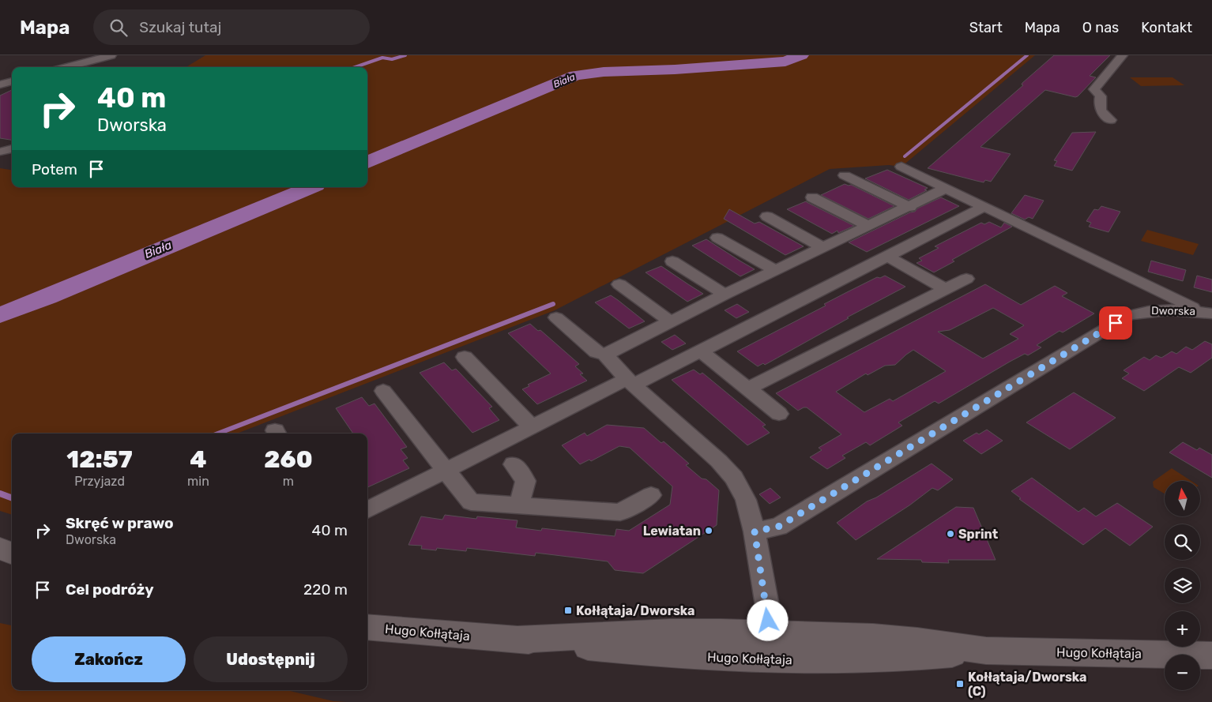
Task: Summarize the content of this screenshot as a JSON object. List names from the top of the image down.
{
  "streets": {
    "street": ["Dworska", "Hugo Kołłątaja"]
  },
  "water": ["Biała"],
  "places": {
    "other": ["Lewiatan", "Sprint"],
    "transit": ["Kołłątaja/Dworska", "Kołłątaja/Dworska (C)"]
  },
  "north": "top",
  "page": {
    "header": "Mapa",
    "search": "Szukaj tutaj",
    "nav": [
      "Start",
      "Mapa",
      "O nas",
      "Kontakt"
    ],
    "turn": ["40 m", "Dworska"],
    "then": "Potem",
    "eta": [
      "12:57",
      "Przyjazd",
      "4",
      "min",
      "260",
      "m"
    ],
    "map_buttons": ["+", "−"],
    "list": [
      {
        "name": "Skręć w prawo",
        "note": "Dworska",
        "value": "40 m"
      },
      {
        "name": "Cel podróży",
        "value": "220 m"
      }
    ],
    "buttons": ["Zakończ", "Udostępnij"]
  }
}
